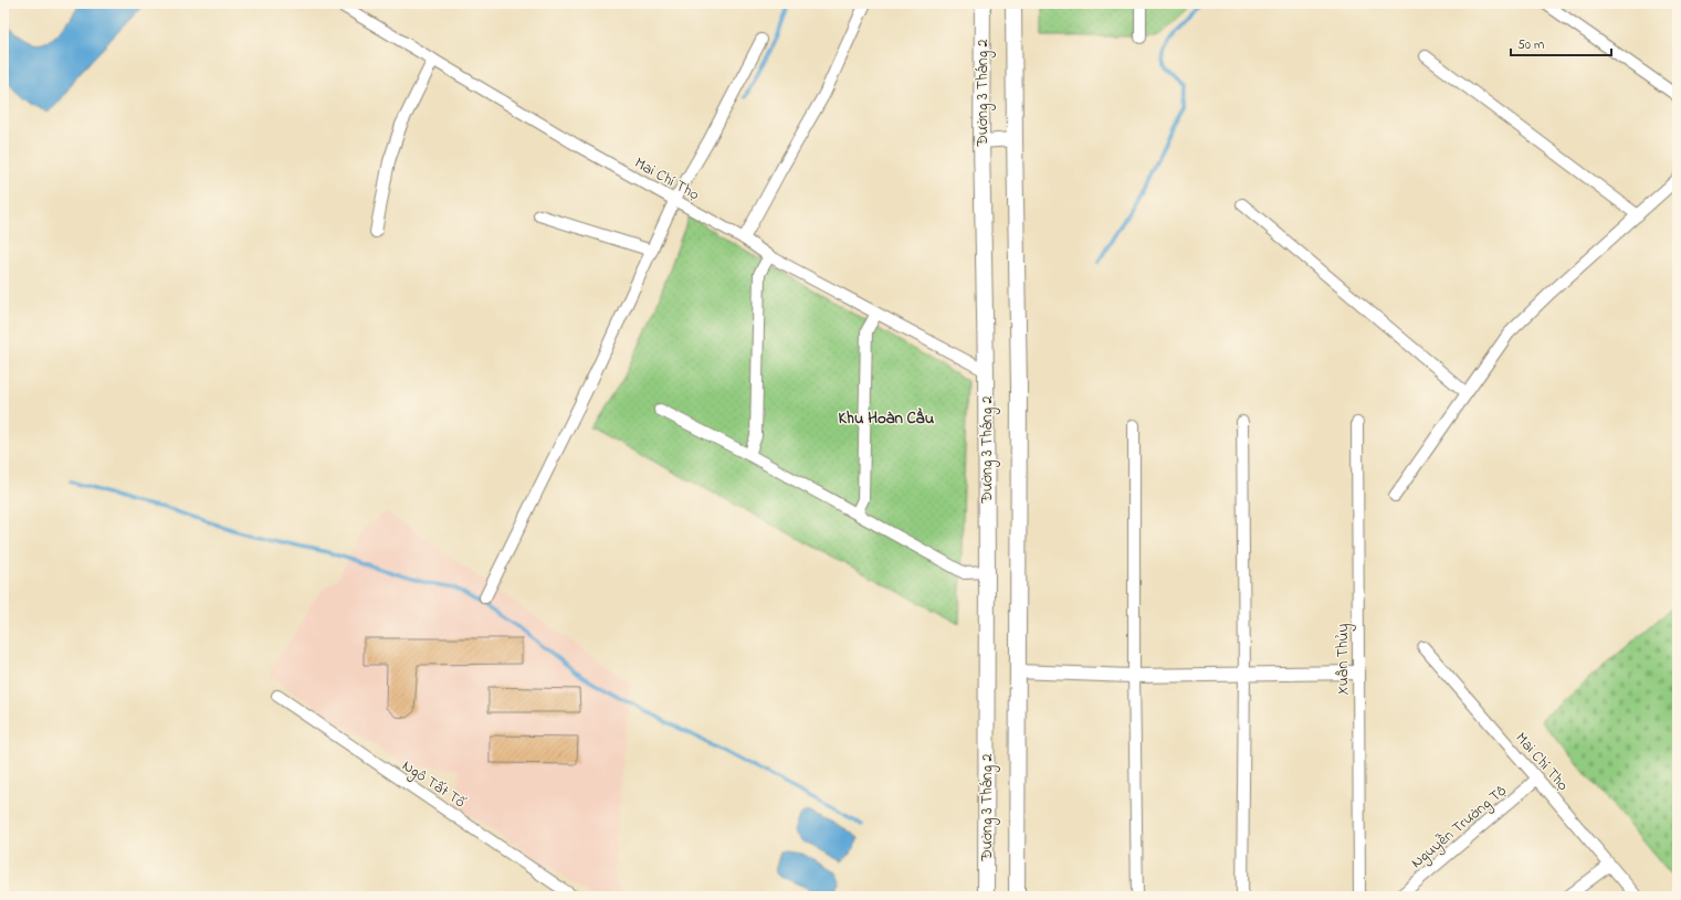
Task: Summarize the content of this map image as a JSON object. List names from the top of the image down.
{
  "streets": {
    "main road": ["Đường 3 Tháng 2"],
    "street": [
      "Mai Chí Thọ",
      "Xuân Thủy",
      "Ngô Tất Tố",
      "Nguyễn Trường Tộ"
    ]
  },
  "crossings": [
    ["Đường 3 Tháng 2", "Mai Chí Thọ"],
    ["Mai Chí Thọ", "Nguyễn Trường Tộ"]
  ],
  "districts": ["Khu Hoàn Cầu"],
  "scale_bar": "50 m"
}
